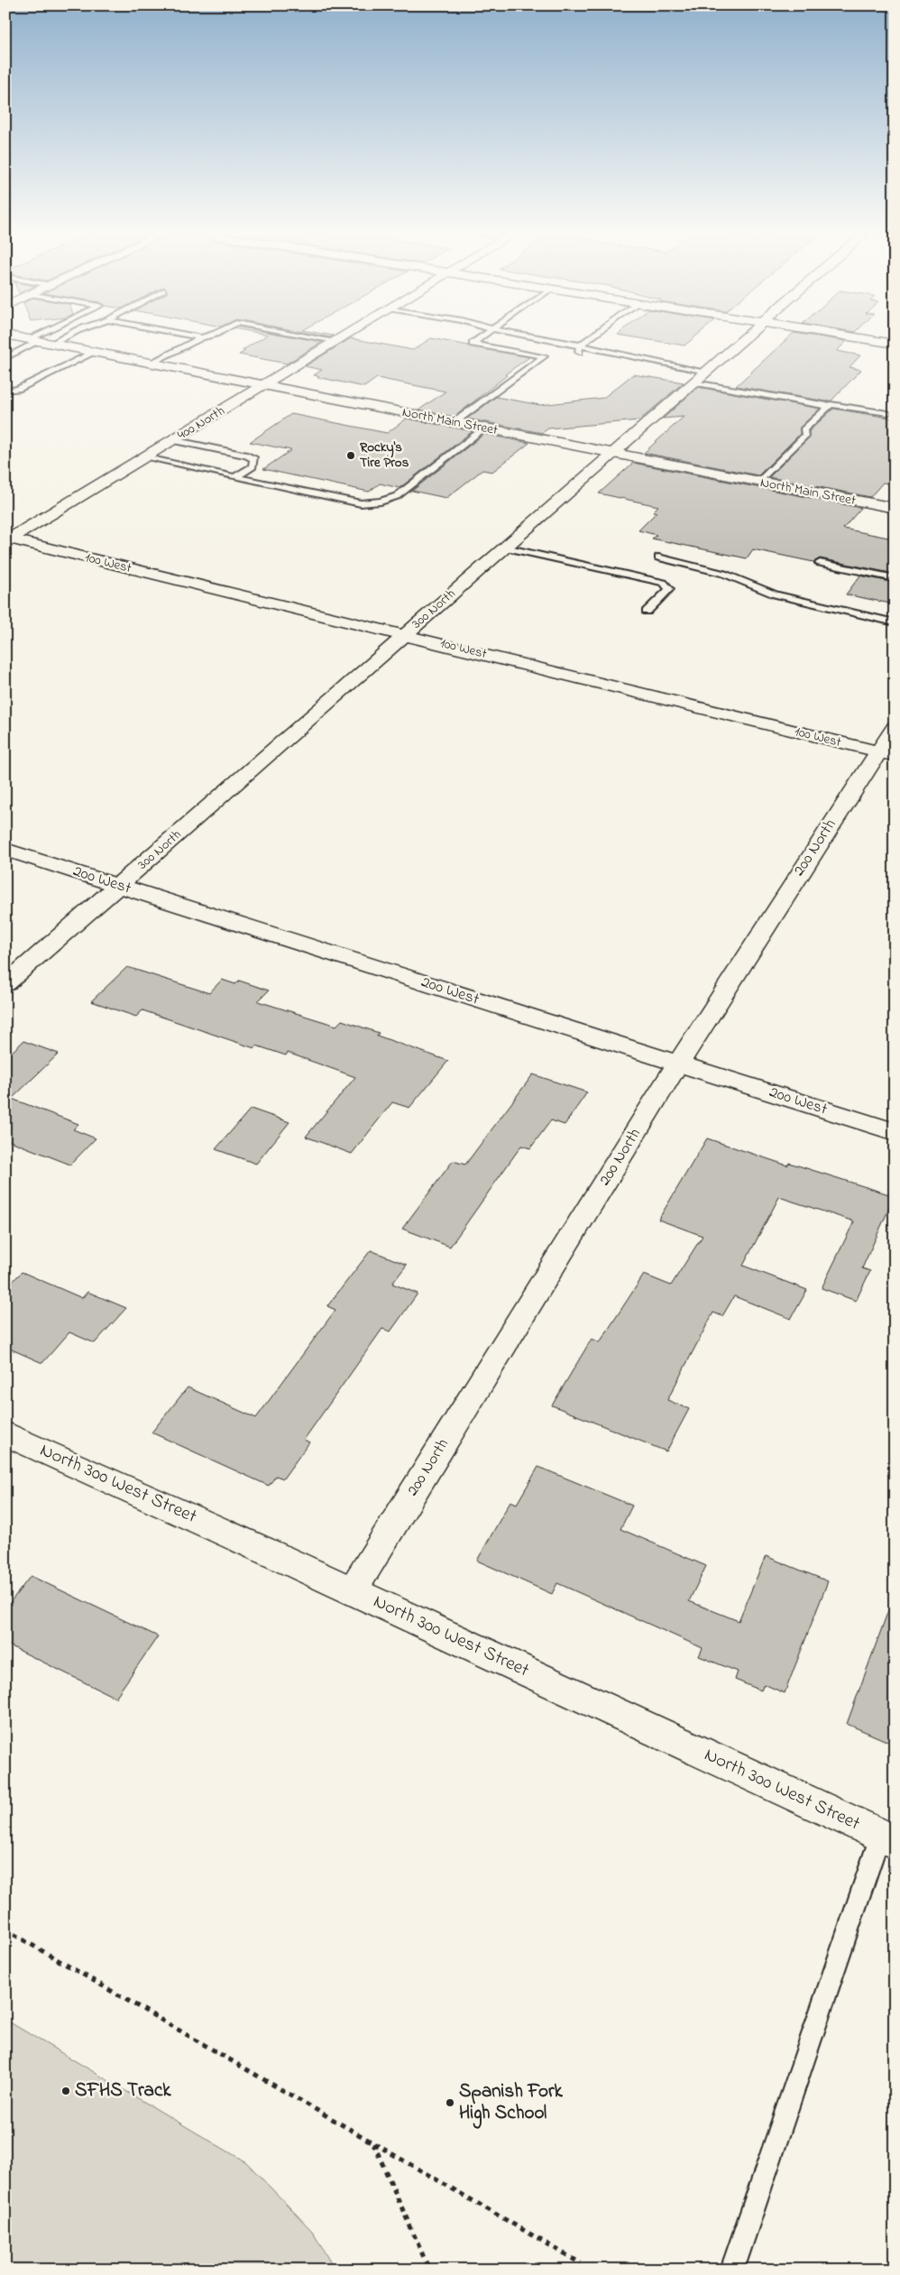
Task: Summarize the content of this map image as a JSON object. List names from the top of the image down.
{
  "streets": {
    "street": [
      "North Main Street",
      "400 North",
      "100 West",
      "300 North",
      "200 North",
      "200 West",
      "North 300 West Street"
    ]
  },
  "crossings": [
    ["North Main Street", "400 North"],
    ["North Main Street", "300 North"],
    ["400 North", "100 West"],
    ["100 West", "300 North"],
    ["100 West", "200 North"],
    ["300 North", "200 West"],
    ["200 North", "200 West"],
    ["200 North", "North 300 West Street"]
  ],
  "places": ["Rocky's Tire Pros", "SFHS Track", "Spanish Fork High School"]
}
